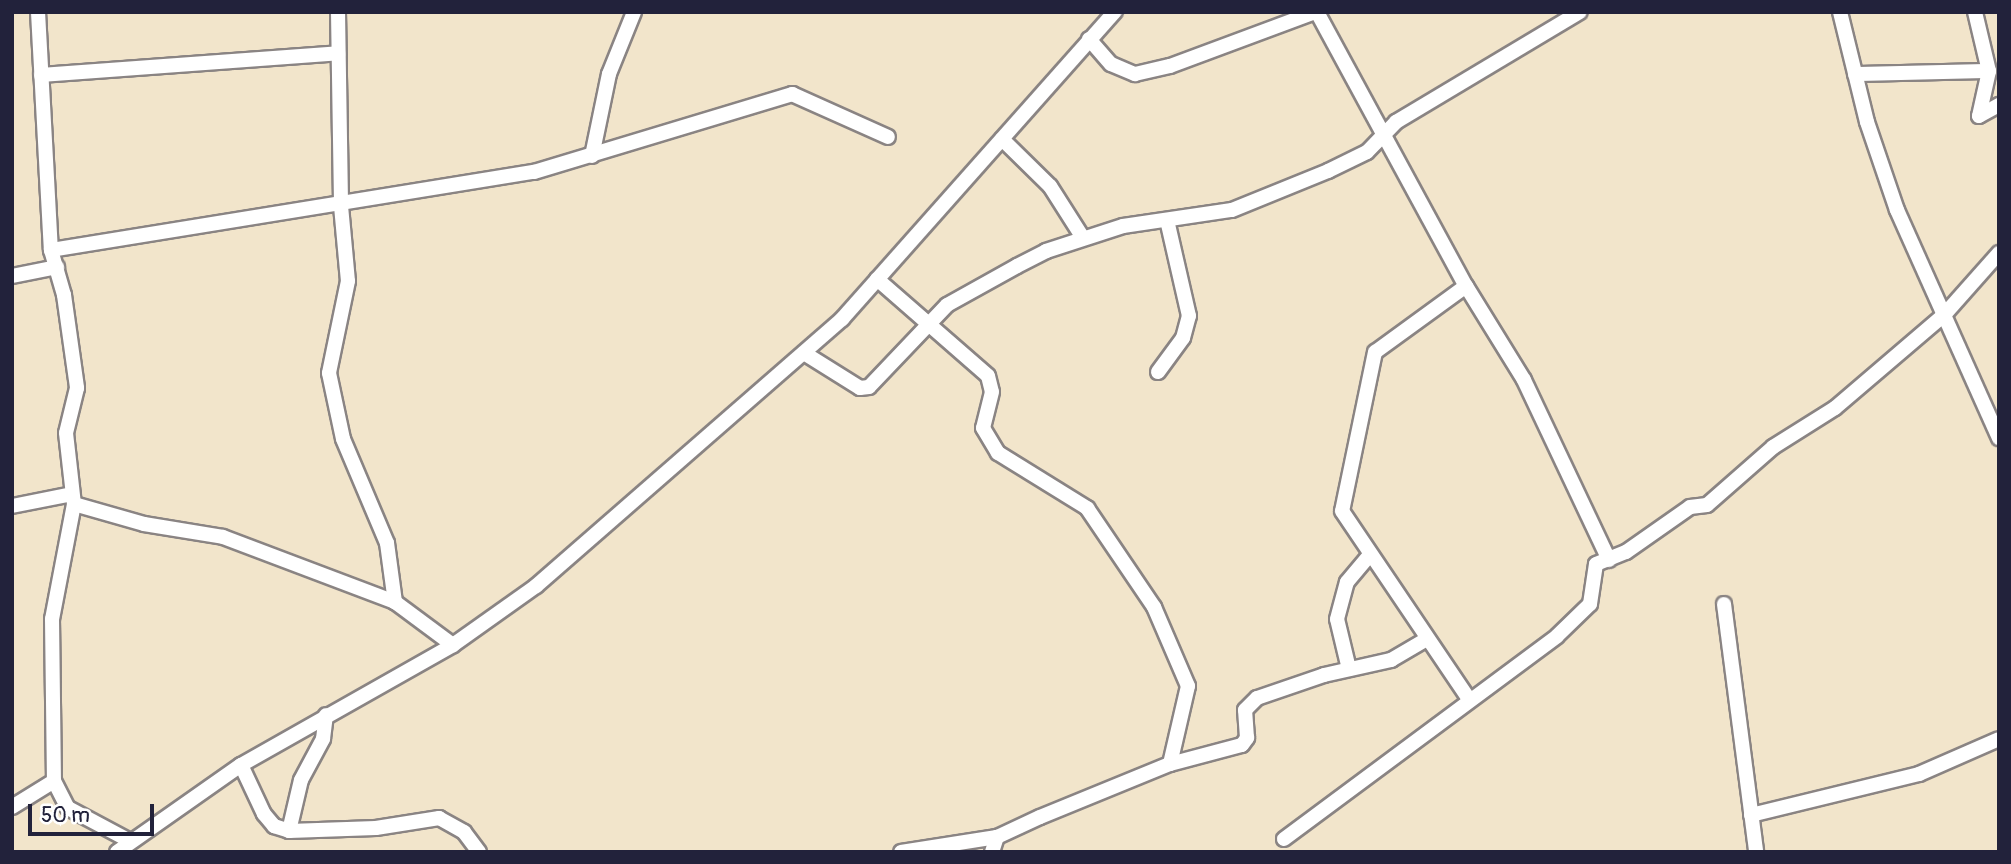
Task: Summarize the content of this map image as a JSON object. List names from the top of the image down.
{
  "scale_bar": "50 m"
}
